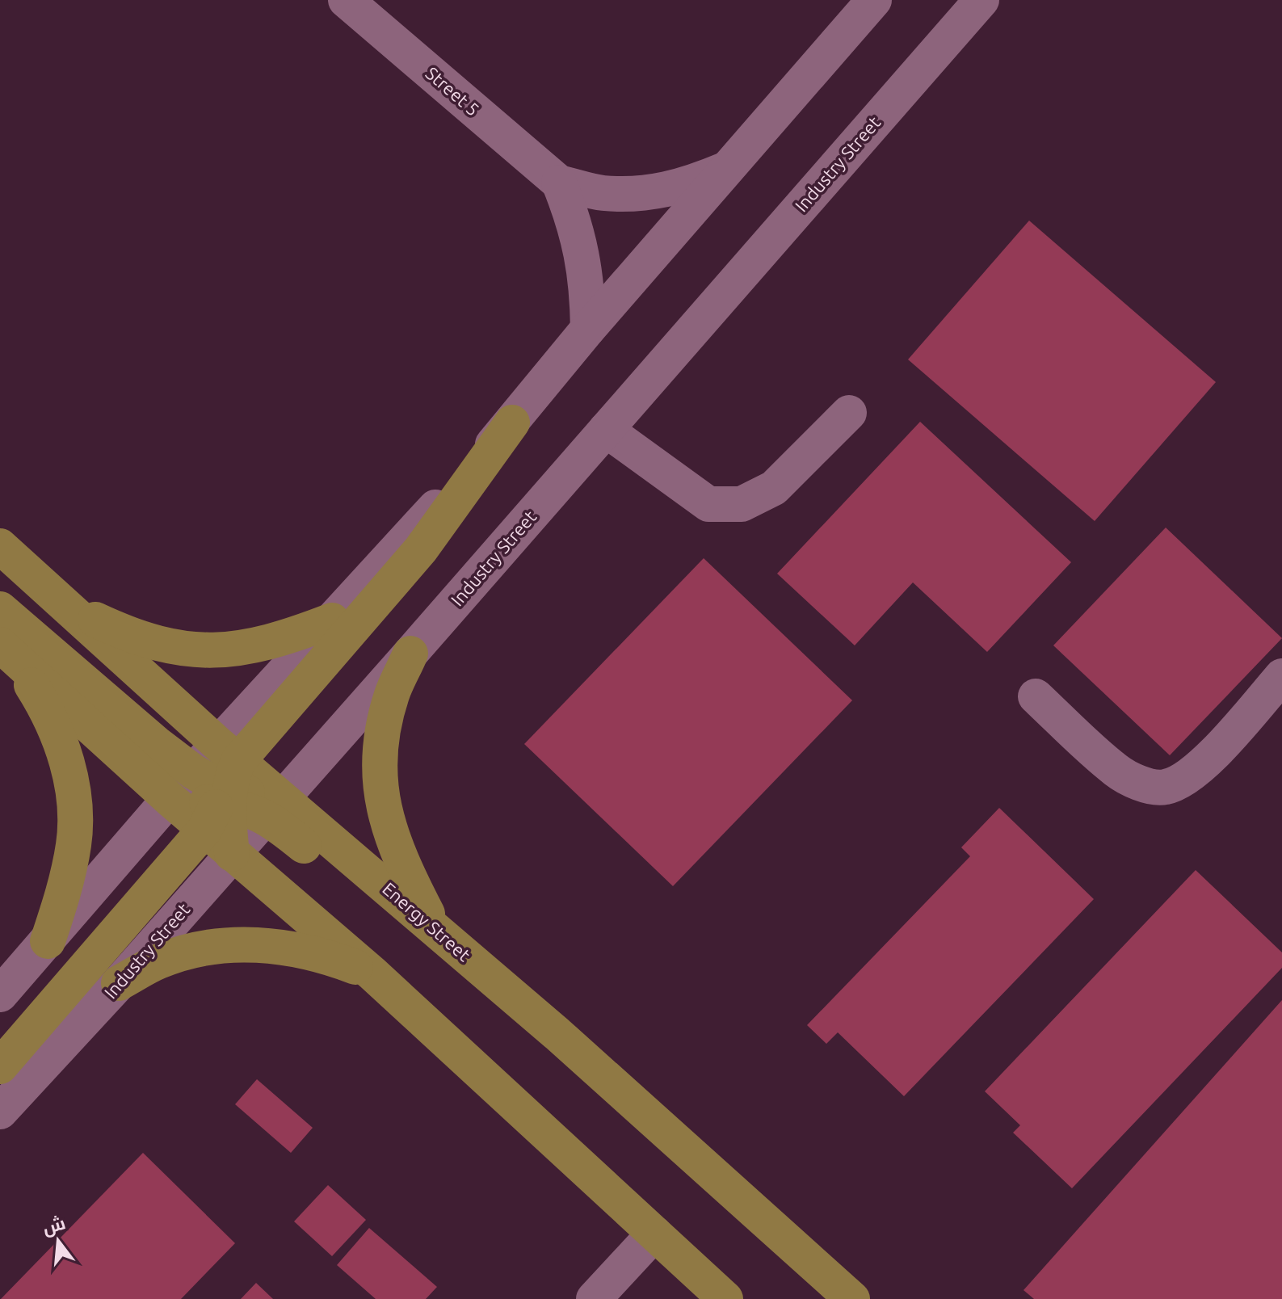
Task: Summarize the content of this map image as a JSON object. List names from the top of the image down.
{
  "streets": {
    "main road": ["Energy Street"],
    "street": ["Street 5", "Industry Street"]
  },
  "crossings": [
    ["Industry Street", "Energy Street"]
  ],
  "north": "top"
}
